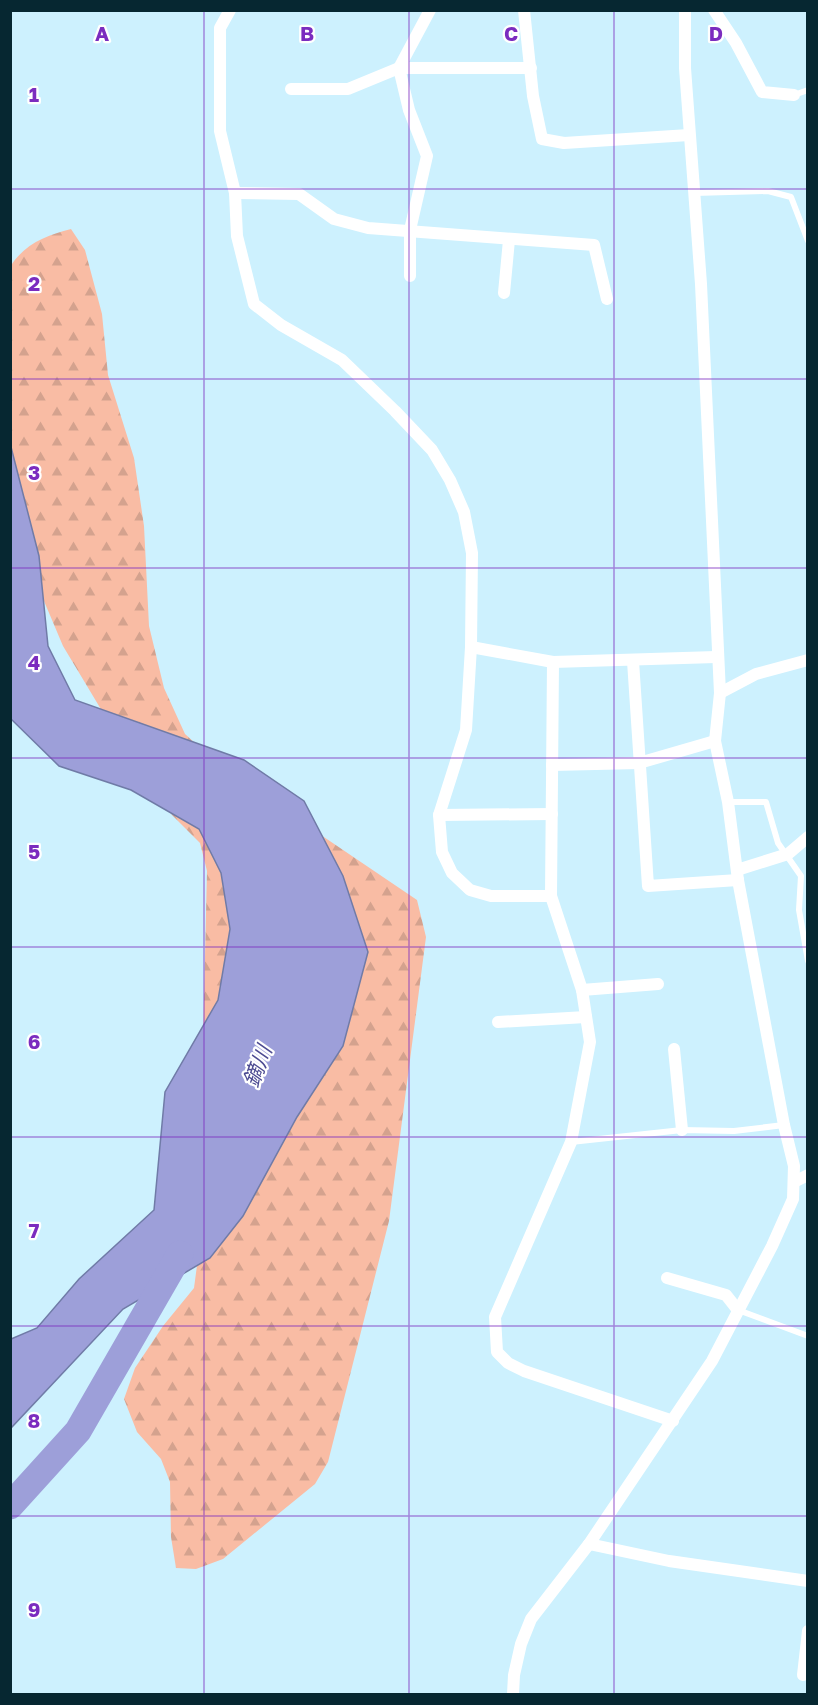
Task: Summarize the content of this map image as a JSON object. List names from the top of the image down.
{
  "water": ["鏑川"],
  "grid": {
    "columns": [
      "A",
      "B",
      "C",
      "D"
    ],
    "rows": [
      "1",
      "2",
      "3",
      "4",
      "5",
      "6",
      "7",
      "8",
      "9"
    ]
  }
}
